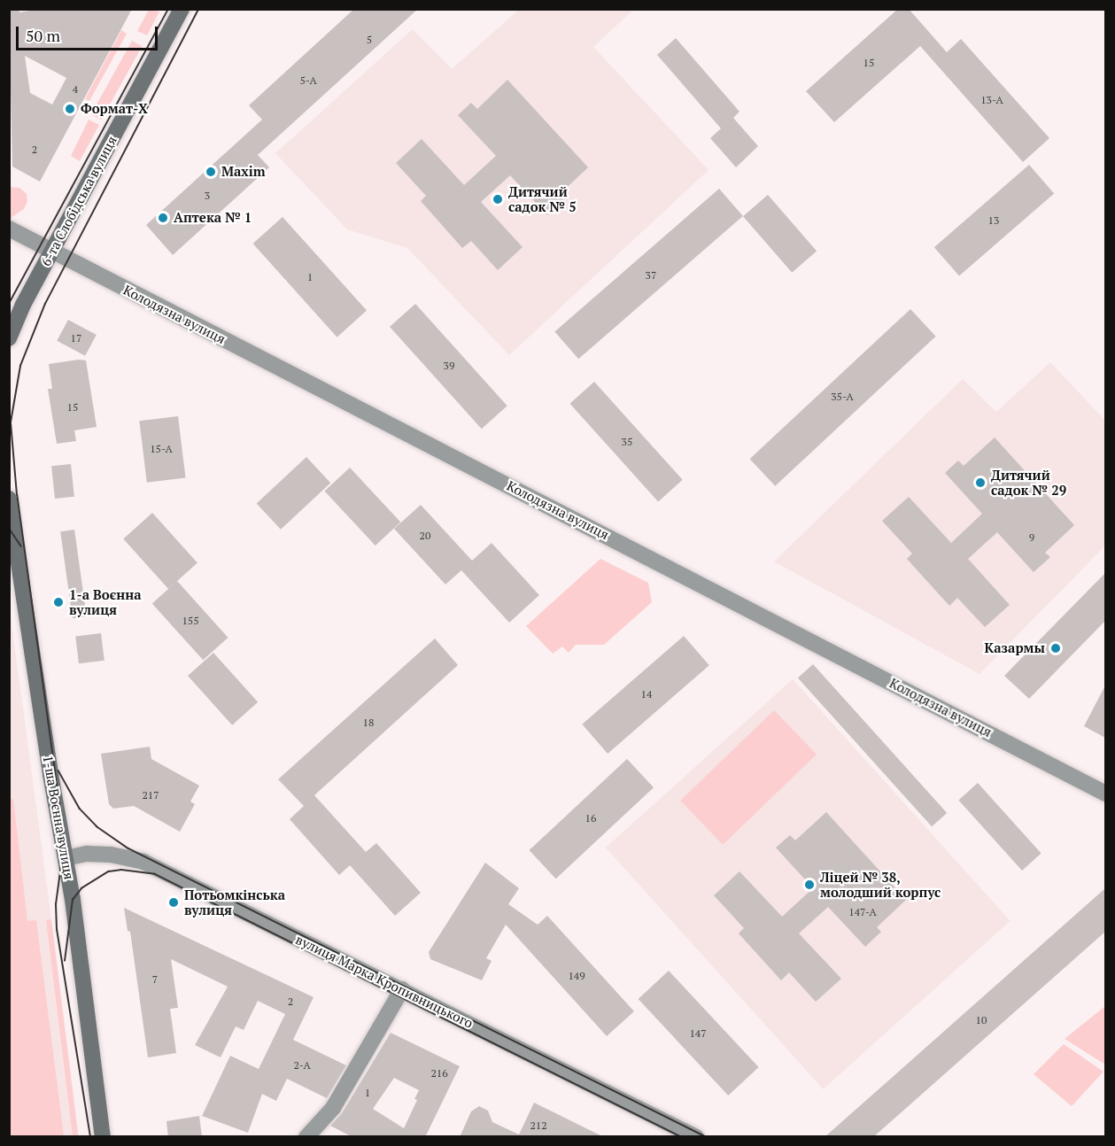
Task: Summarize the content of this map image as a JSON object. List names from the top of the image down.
{
  "streets": {
    "street": [
      "6-та Слобідська вулиця",
      "Колодязна вулиця",
      "1-ша Воєнна вулиця",
      "вулиця Марка Кропивницького"
    ]
  },
  "crossings": [
    ["6-та Слобідська вулиця", "Колодязна вулиця"],
    ["1-ша Воєнна вулиця", "вулиця Марка Кропивницького"]
  ],
  "places": [
    "Формат-X",
    "Maxim",
    "Дитячий садок № 5",
    "Аптека № 1",
    "Дитячий садок № 29",
    "1-а Воєнна вулиця",
    "Казармы",
    "Ліцей № 38, молодший корпус",
    "Потьомкінська вулиця"
  ],
  "house_numbers": [
    "5",
    "15",
    "5-А",
    "4",
    "13-А",
    "2",
    "3",
    "13",
    "37",
    "1",
    "17",
    "39",
    "35-А",
    "15",
    "35",
    "15-А",
    "20",
    "9",
    "155",
    "14",
    "18",
    "217",
    "16",
    "147-А",
    "149",
    "7",
    "2",
    "10",
    "147",
    "2-А",
    "216",
    "1",
    "212"
  ],
  "scale_bar": "50 m"
}
